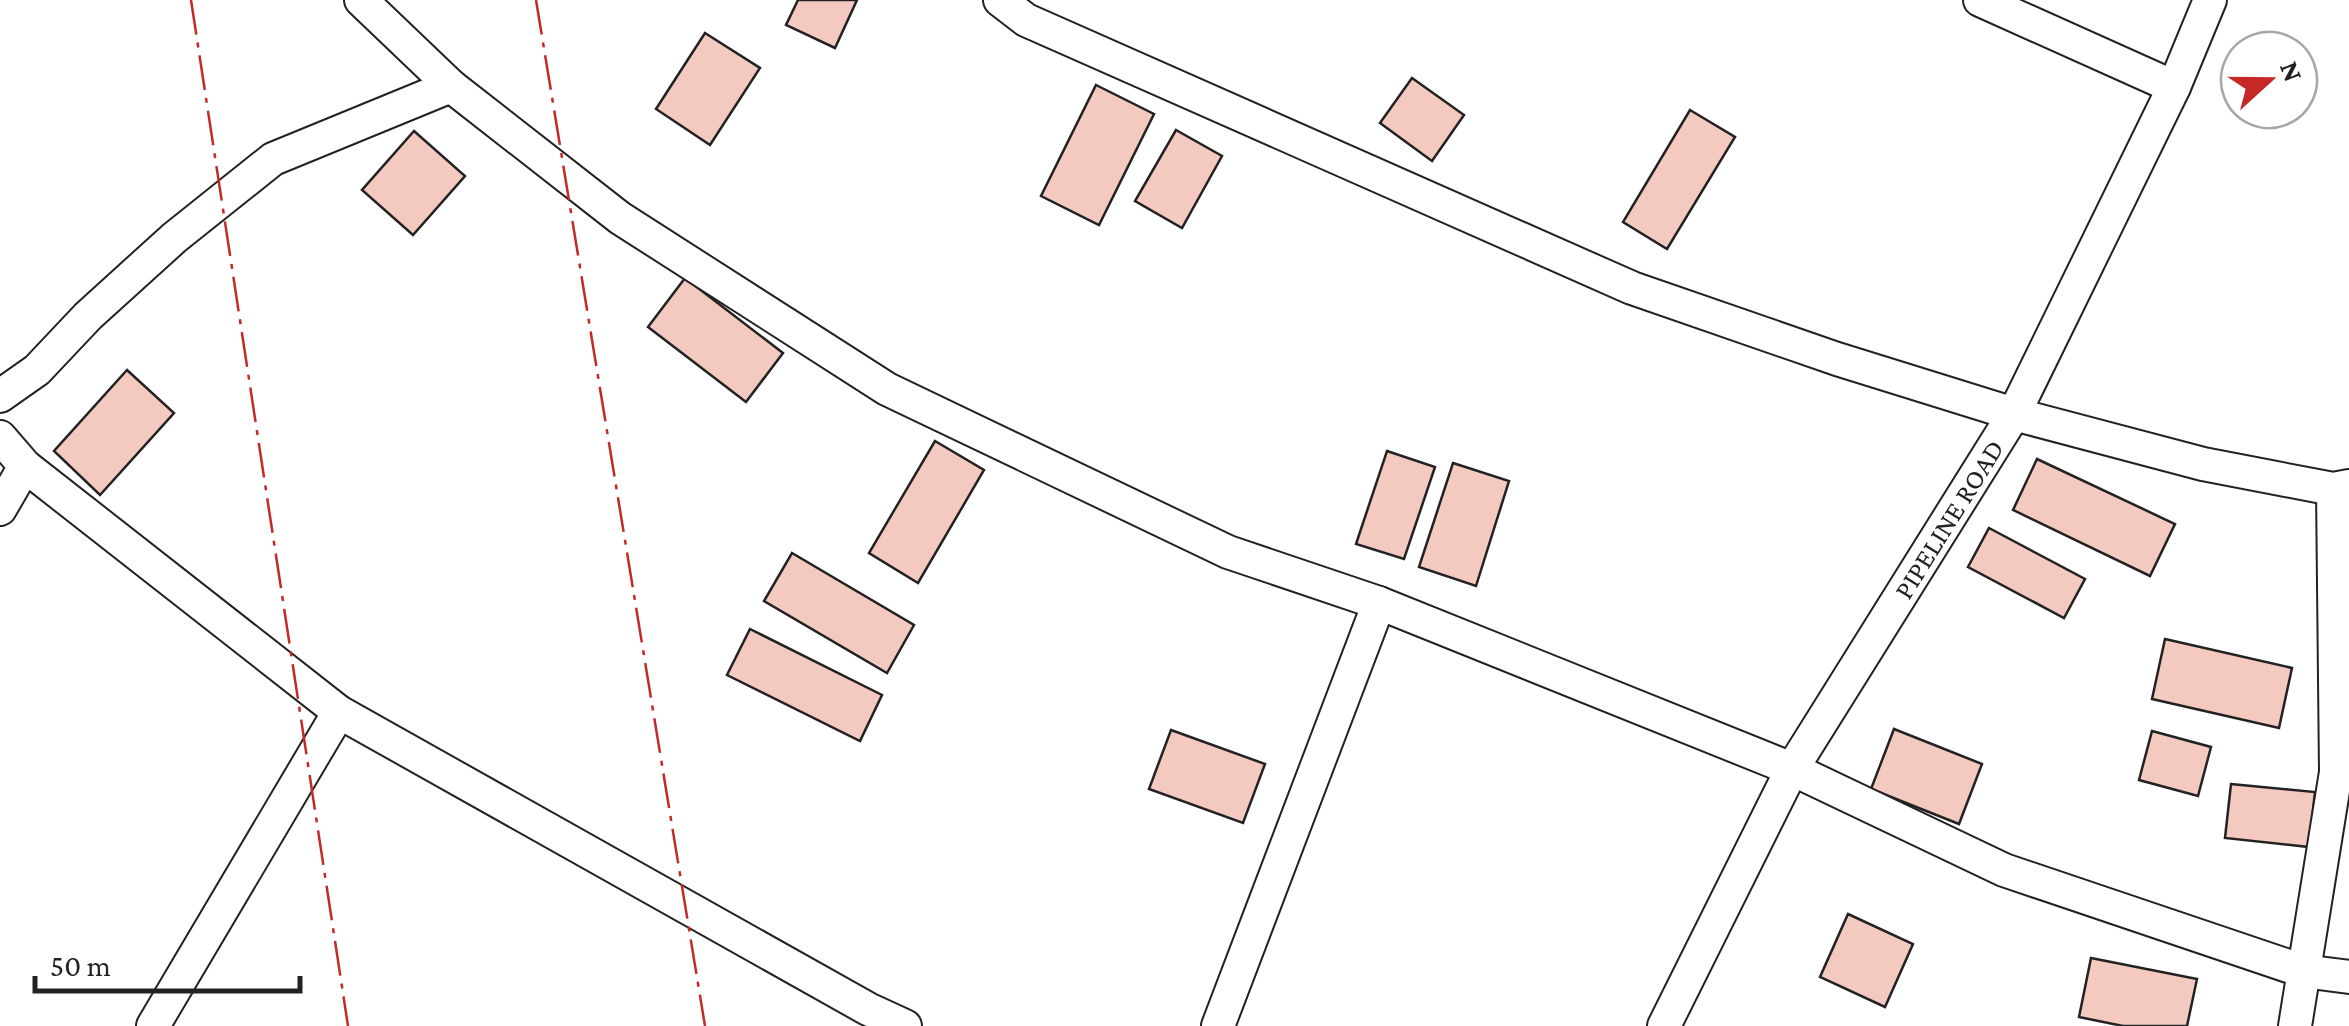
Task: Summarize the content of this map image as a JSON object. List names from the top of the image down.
{
  "streets": {
    "street": ["PIPELINE ROAD"]
  },
  "scale_bar": "50 m",
  "north": "right"
}
